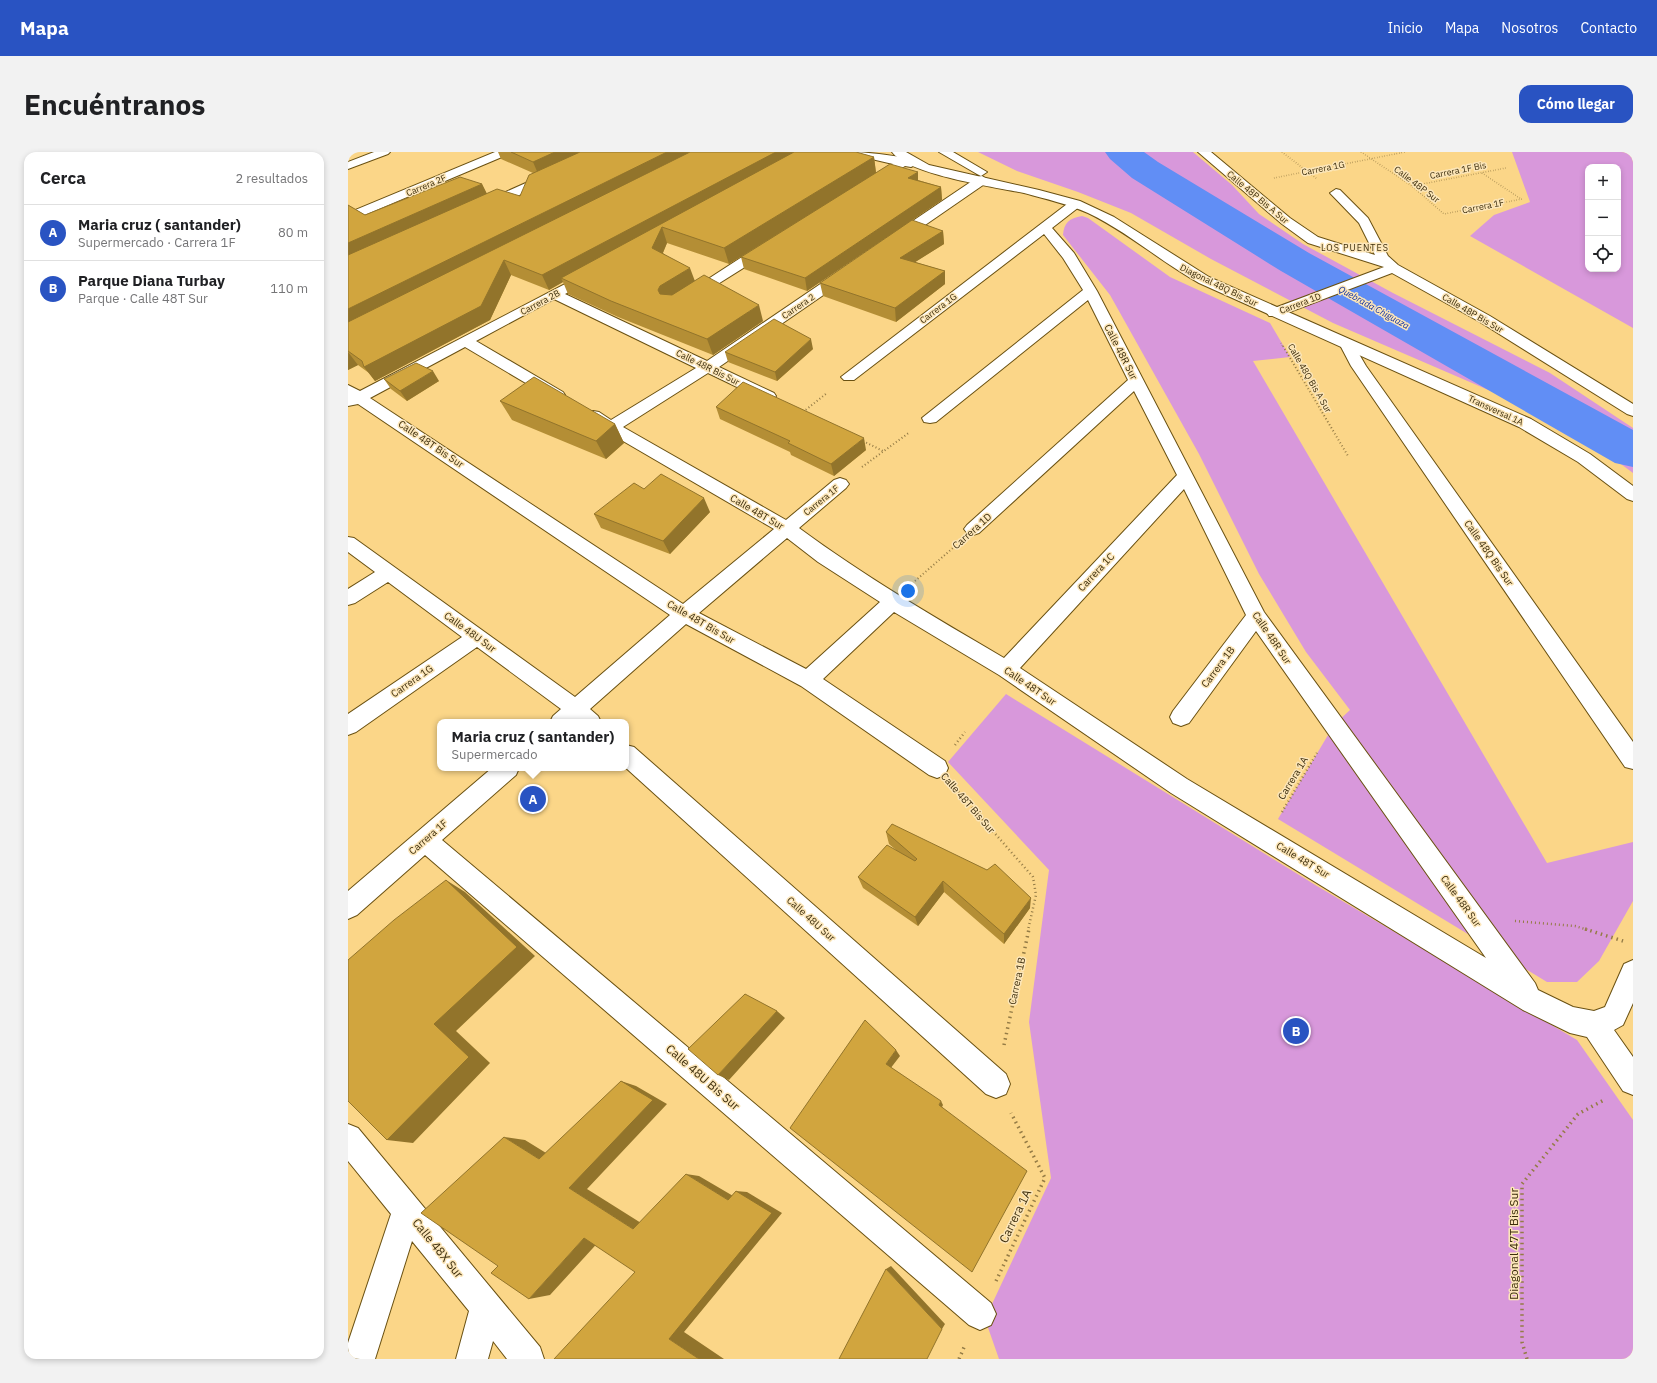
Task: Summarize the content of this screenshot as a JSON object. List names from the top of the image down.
{
  "streets": {
    "street": [
      "Carrera 1G",
      "Carrera 2F",
      "Calle 48P Bis A Sur",
      "Carrera 1F",
      "Diagonal 48Q Bis Sur",
      "Carrera 2B",
      "Carrera 1D",
      "Carrera 2",
      "Calle 48P Bis Sur",
      "Calle 48R Sur",
      "Calle 48R Bis Sur",
      "Transversal 1A",
      "Calle 48T Bis Sur",
      "Calle 48T Sur",
      "Calle 48Q Bis Sur",
      "Carrera 1C",
      "Calle 48U Sur",
      "Carrera 1B",
      "Calle 48U Bis Sur",
      "Calle 48X Sur"
    ],
    "path": [
      "Carrera 1F Bis",
      "Calle 48P Sur",
      "Calle 48Q Bis A Sur",
      "Carrera 1A",
      "Diagonal 47T Bis Sur"
    ]
  },
  "crossings": [
    ["Carrera 1G", "Calle 48P Sur"],
    ["Carrera 1G", "Calle 48P Bis A Sur"],
    ["Carrera 1G", "Diagonal 48Q Bis Sur"],
    ["Carrera 1G", "Calle 48R Sur"],
    ["Carrera 1G", "Calle 48U Sur"],
    ["Carrera 1F Bis", "Calle 48P Sur"],
    ["Carrera 1F Bis", "Carrera 1F"],
    ["Calle 48P Sur", "Carrera 1F"],
    ["Calle 48P Bis A Sur", "Carrera 1D"],
    ["Calle 48P Bis A Sur", "Calle 48P Bis Sur"],
    ["Carrera 1F", "Calle 48T Bis Sur"],
    ["Carrera 1F", "Calle 48T Sur"],
    ["Carrera 1F", "Calle 48U Sur"],
    ["Carrera 1F", "Calle 48U Bis Sur"],
    ["Diagonal 48Q Bis Sur", "Carrera 1D"],
    ["Diagonal 48Q Bis Sur", "Calle 48Q Bis A Sur"],
    ["Diagonal 48Q Bis Sur", "Transversal 1A"],
    ["Diagonal 48Q Bis Sur", "Calle 48Q Bis Sur"],
    ["Carrera 2B", "Calle 48R Bis Sur"],
    ["Carrera 2B", "Calle 48T Bis Sur"],
    ["Carrera 2B", "Calle 48T Sur"],
    ["Carrera 1D", "Calle 48P Bis Sur"],
    ["Carrera 1D", "Calle 48R Sur"],
    ["Carrera 1D", "Calle 48T Sur"],
    ["Carrera 2", "Calle 48R Bis Sur"],
    ["Carrera 2", "Calle 48T Sur"],
    ["Calle 48R Sur", "Calle 48T Sur"],
    ["Calle 48R Sur", "Carrera 1C"],
    ["Calle 48R Sur", "Carrera 1B"],
    ["Calle 48R Sur", "Carrera 1A"],
    ["Transversal 1A", "Calle 48Q Bis Sur"],
    ["Calle 48T Bis Sur", "Carrera 1B"],
    ["Calle 48T Sur", "Carrera 1C"],
    ["Calle 48T Sur", "Carrera 1A"],
    ["Calle 48U Sur", "Carrera 1B"],
    ["Calle 48U Sur", "Carrera 1A"],
    ["Carrera 1B", "Carrera 1A"],
    ["Carrera 1A", "Calle 48U Bis Sur"]
  ],
  "districts": ["LOS PUENTES"],
  "water": ["Quebrada Chiguaza"],
  "page": {
    "header": "Mapa",
    "nav": [
      "Inicio",
      "Mapa",
      "Nosotros",
      "Contacto"
    ],
    "buttons": "Cómo llegar",
    "title": "Encuéntranos",
    "heading": ["Cerca", "2 resultados"],
    "map_buttons": ["+", "−"],
    "list": [
      {
        "mark": "A",
        "name": "Maria cruz ( santander)",
        "note": "Supermercado · Carrera 1F",
        "value": "80 m"
      },
      {
        "mark": "B",
        "name": "Parque Diana Turbay",
        "note": "Parque · Calle 48T Sur",
        "value": "110 m"
      }
    ],
    "popup": ["Maria cruz ( santander)", "Supermercado"],
    "pins": ["A", "B"]
  }
}
